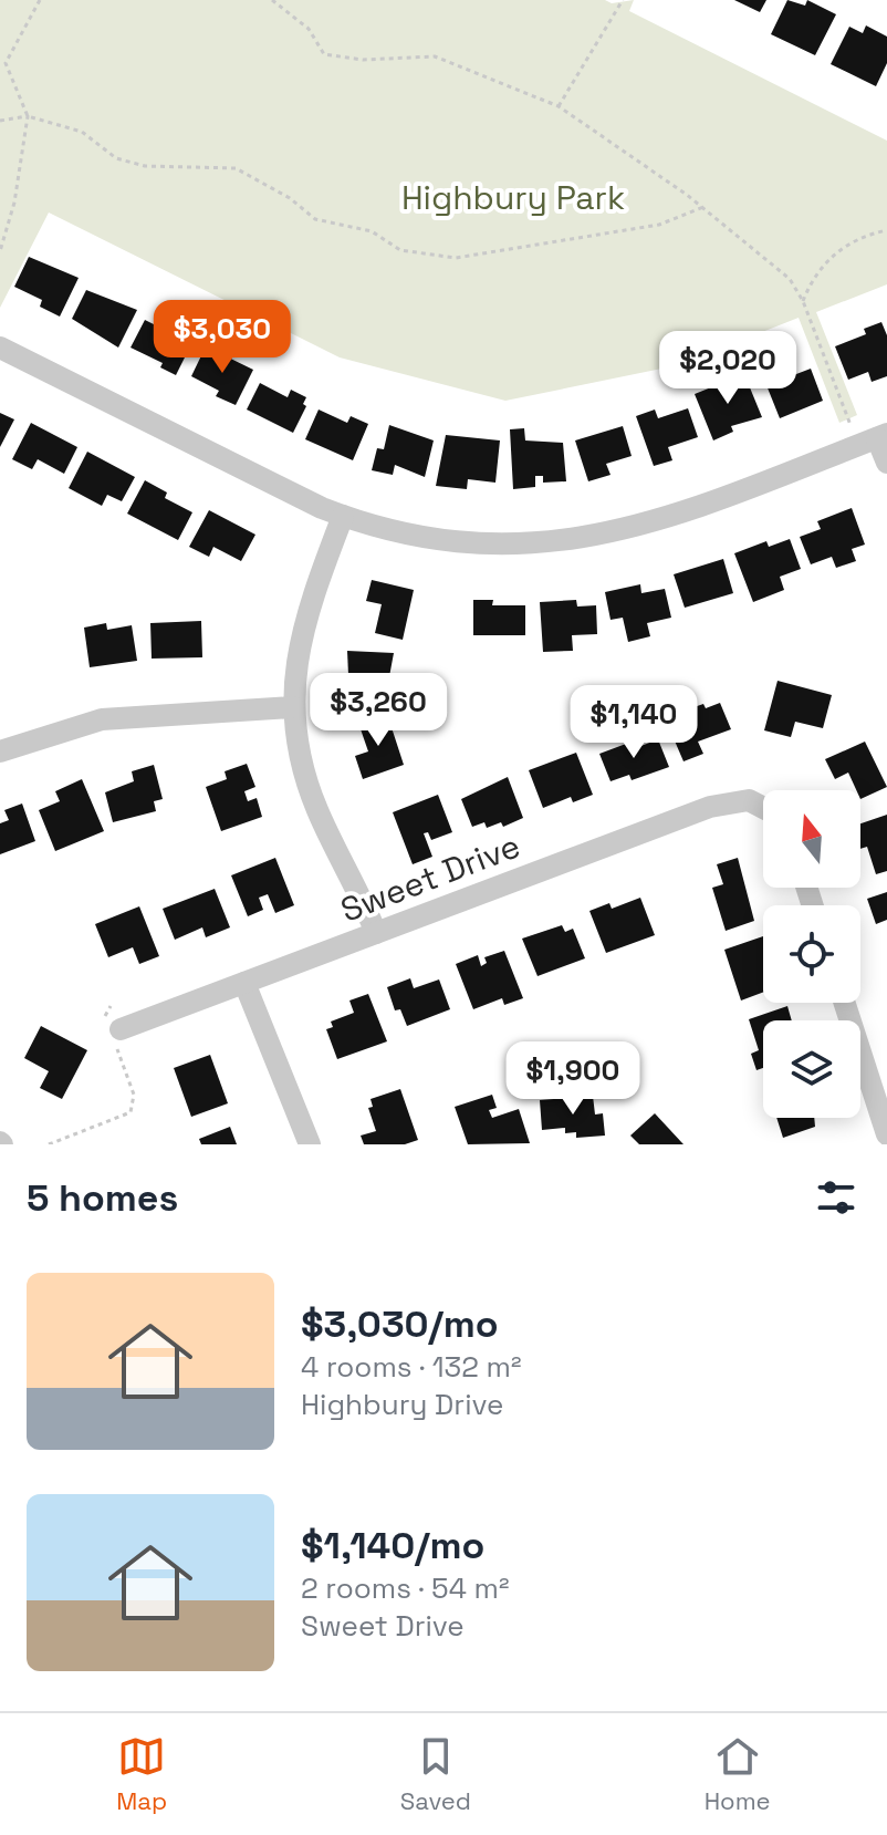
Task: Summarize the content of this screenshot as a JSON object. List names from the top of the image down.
{
  "streets": {
    "street": ["Sweet Drive"]
  },
  "parks": ["Highbury Park"],
  "north": "top",
  "page": {
    "price": [
      "$3,030",
      "$2,020",
      "$3,260",
      "$1,140",
      "$1,900"
    ],
    "heading": "5 homes",
    "list": [
      {
        "name": "$3,030/mo",
        "note": "4 rooms · 132 m² · Highbury Drive"
      },
      {
        "name": "$1,140/mo",
        "note": "2 rooms · 54 m² · Sweet Drive"
      }
    ],
    "tabs": ["Map", "Saved", "Home"]
  }
}
